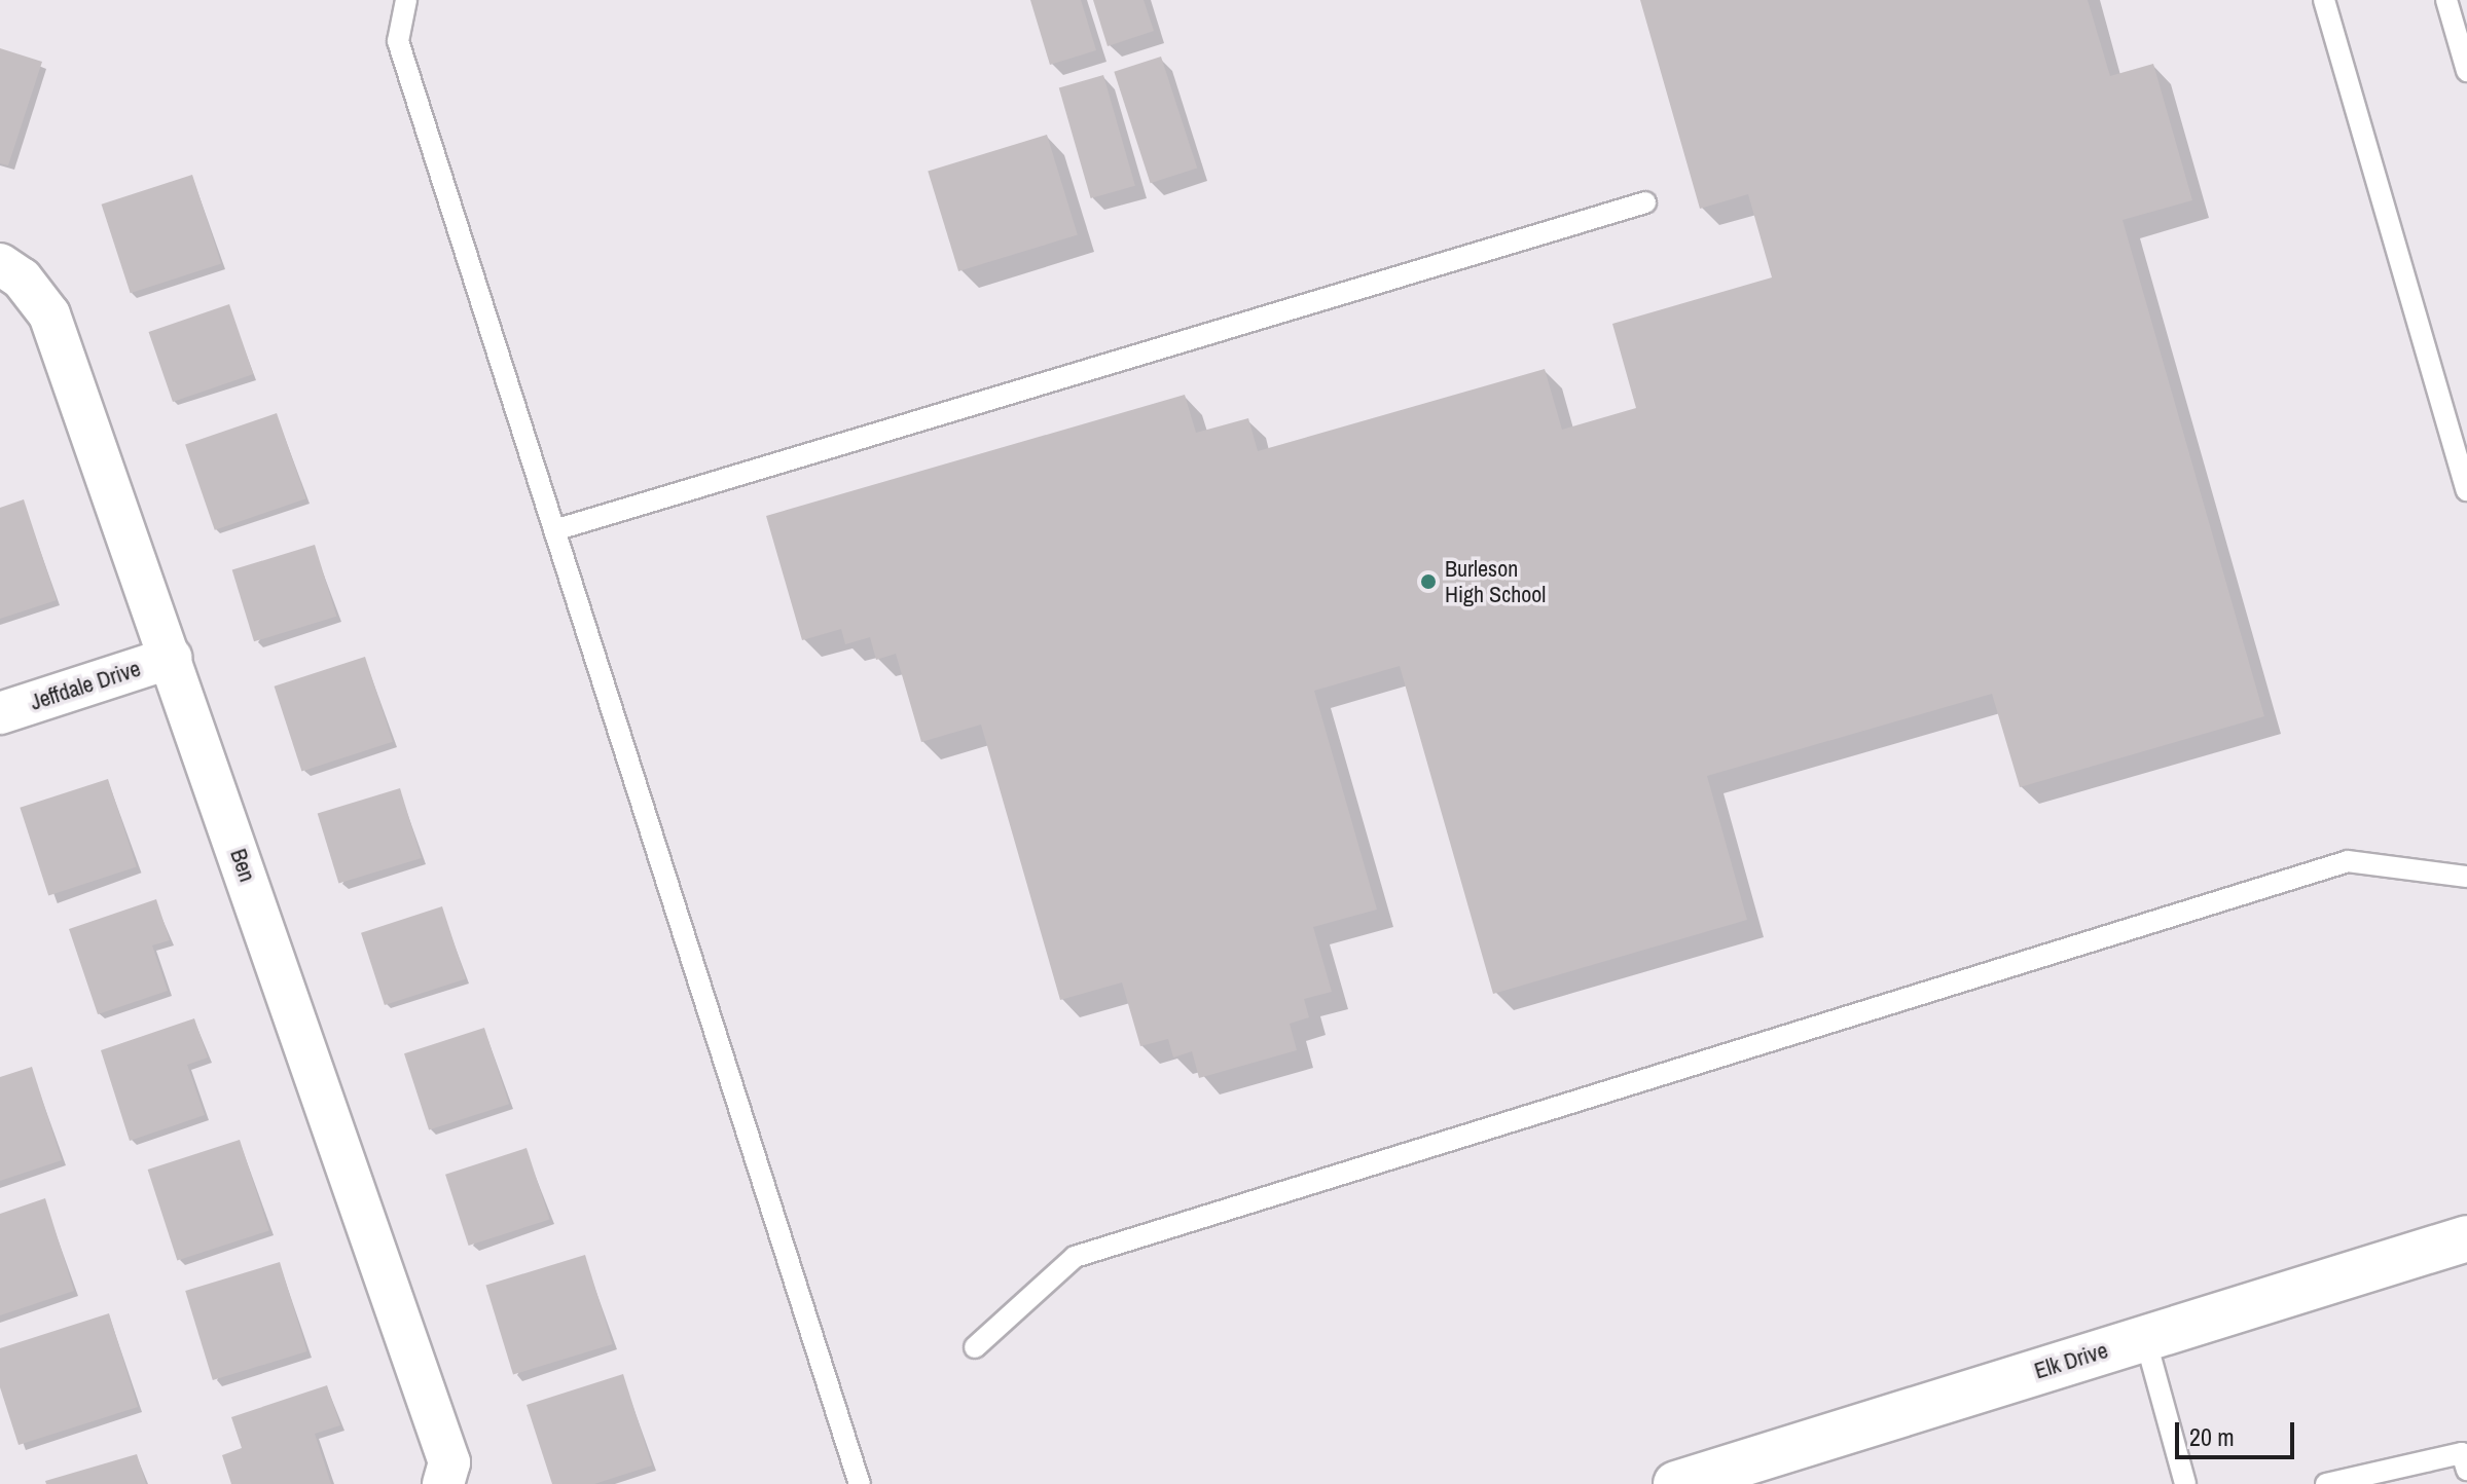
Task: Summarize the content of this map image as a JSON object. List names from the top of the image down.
{
  "streets": {
    "street": ["Jeffdale Drive", "Ben", "Elk Drive"]
  },
  "crossings": [
    ["Jeffdale Drive", "Ben"]
  ],
  "places": ["Burleson High School"],
  "scale_bar": "20 m"
}
